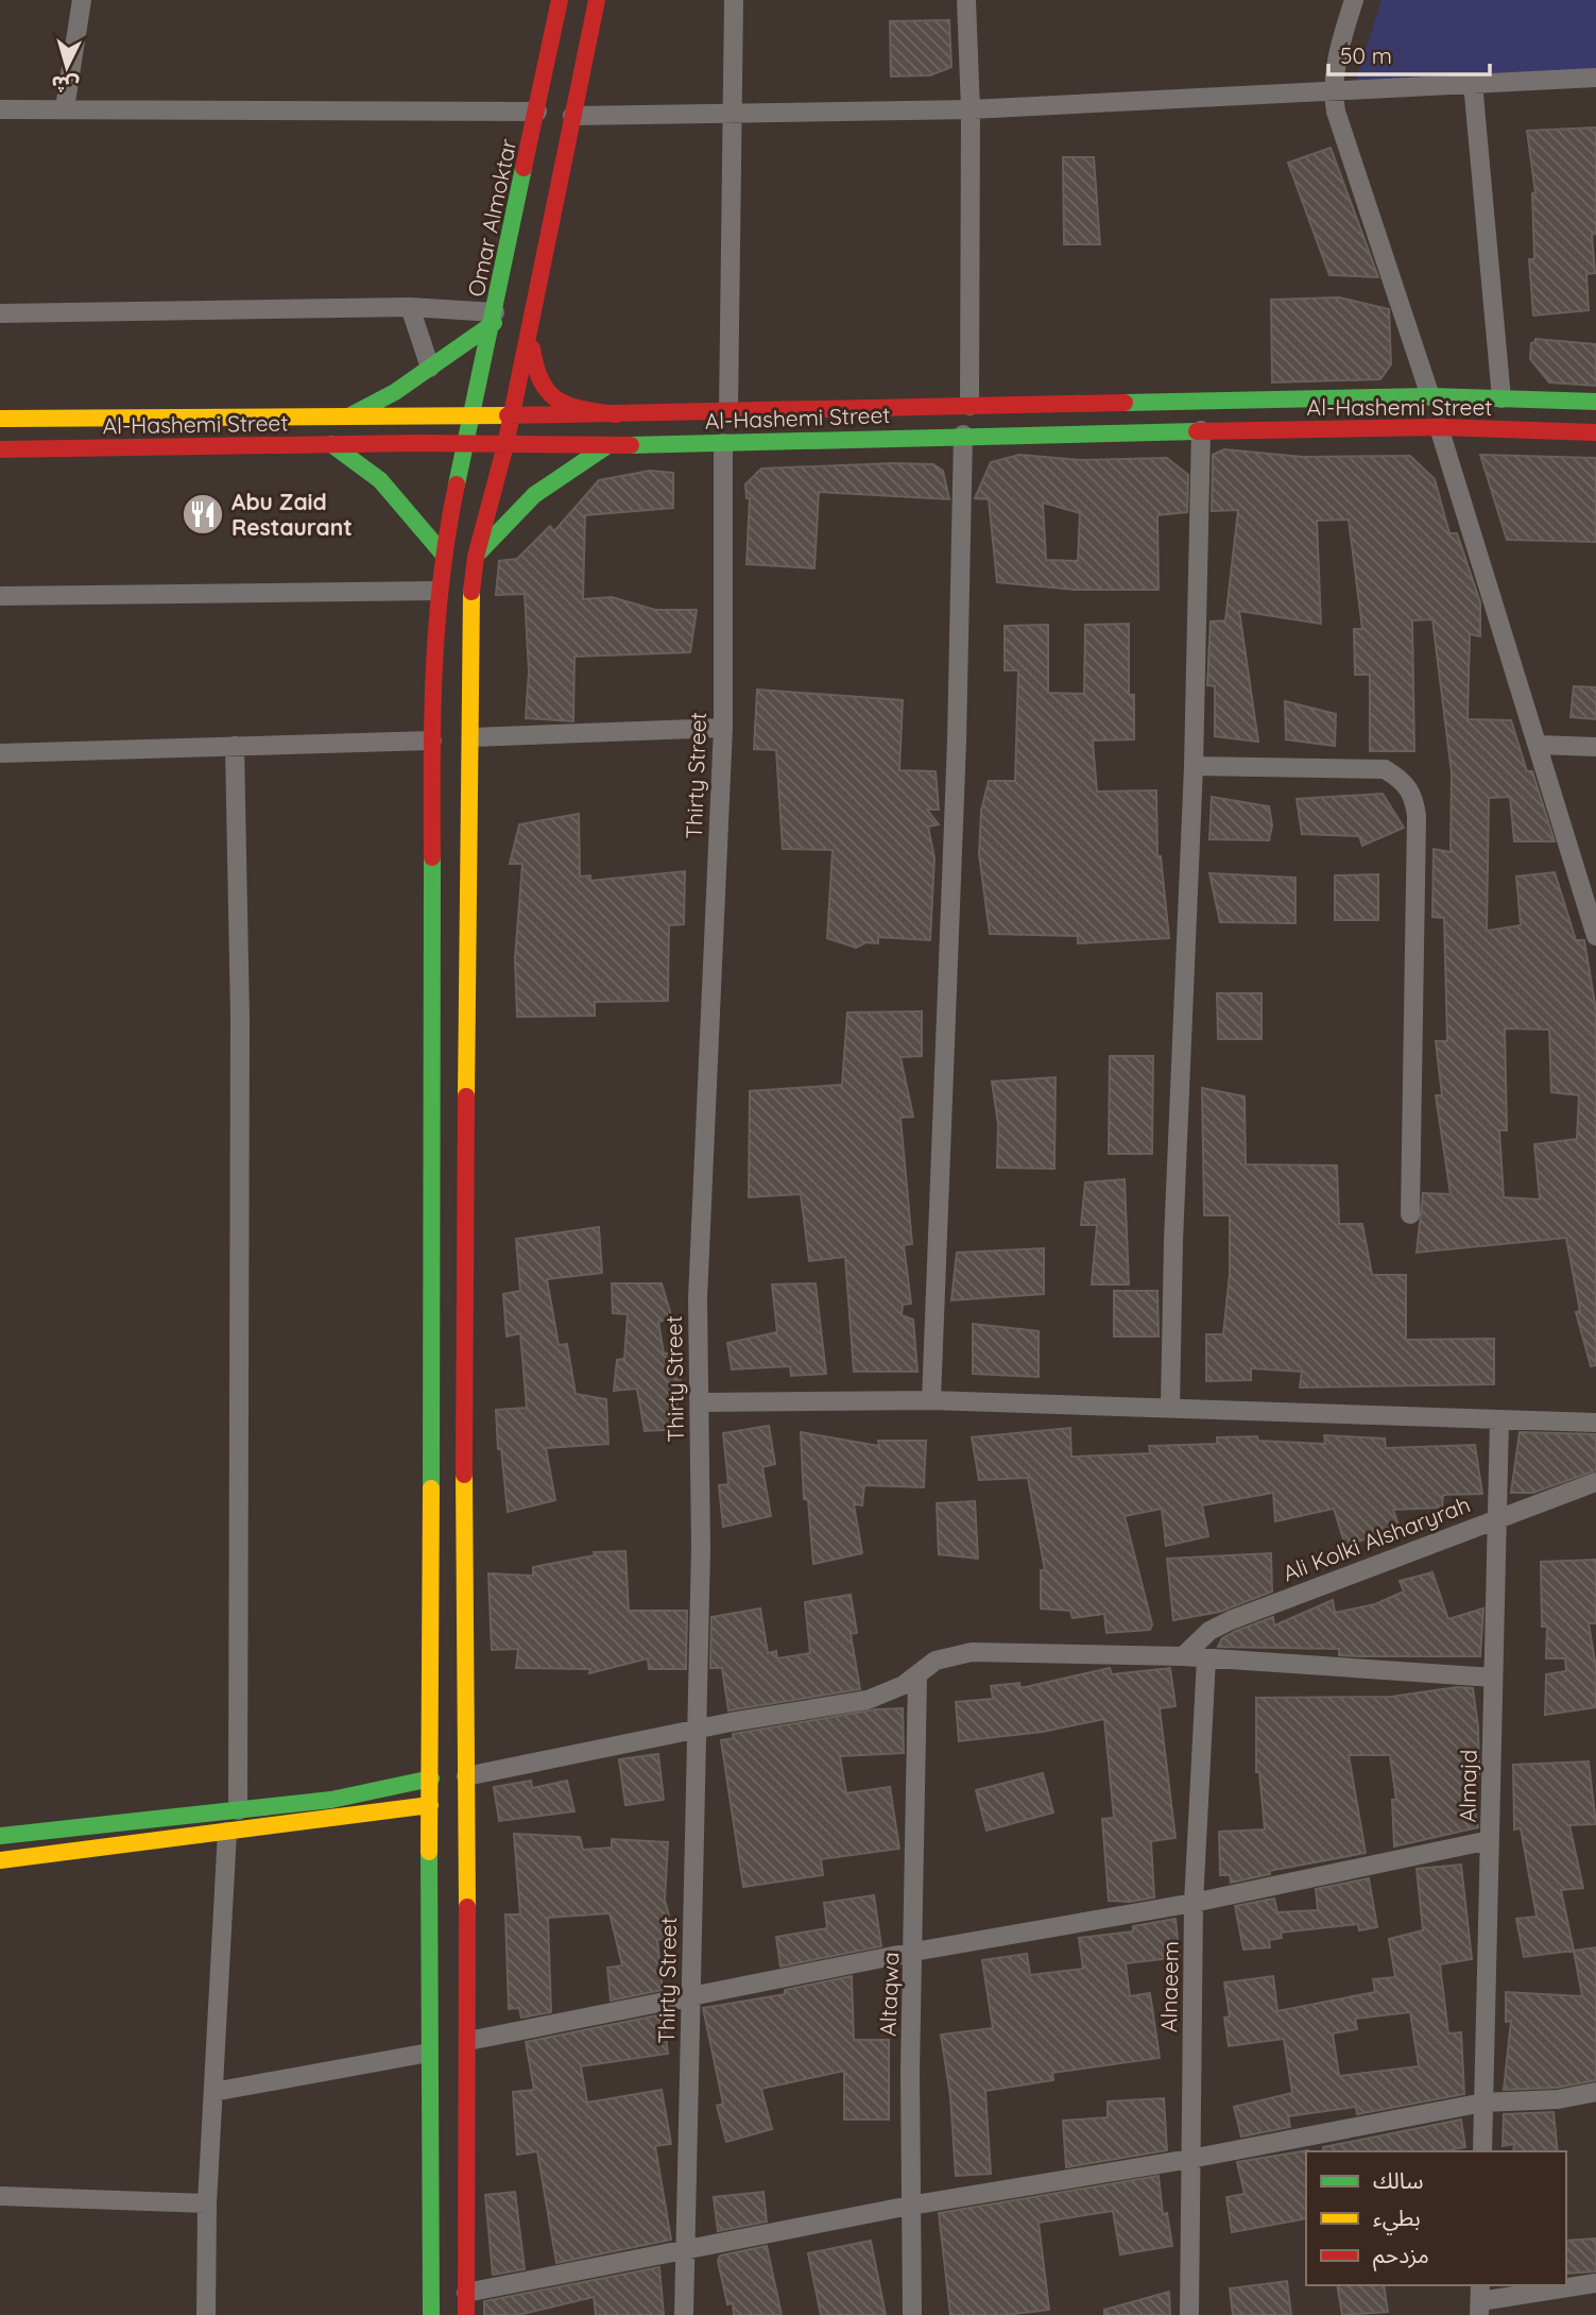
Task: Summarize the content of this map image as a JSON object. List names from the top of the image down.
{
  "streets": {
    "main road": ["Omar Almoktar", "Al-Hashemi Street"],
    "street": [
      "Thirty Street",
      "Ali Kolki Alsharyrah",
      "Almajd",
      "Alnaeem",
      "Altaqwa"
    ]
  },
  "crossings": [
    ["Omar Almoktar", "Al-Hashemi Street"],
    ["Al-Hashemi Street", "Thirty Street"],
    ["Ali Kolki Alsharyrah", "Almajd"]
  ],
  "places": {
    "restaurant": ["Abu Zaid Restaurant"]
  },
  "legend": ["سالك", "بطيء", "مزدحم"],
  "scale_bar": "50 m",
  "north": "bottom"
}
